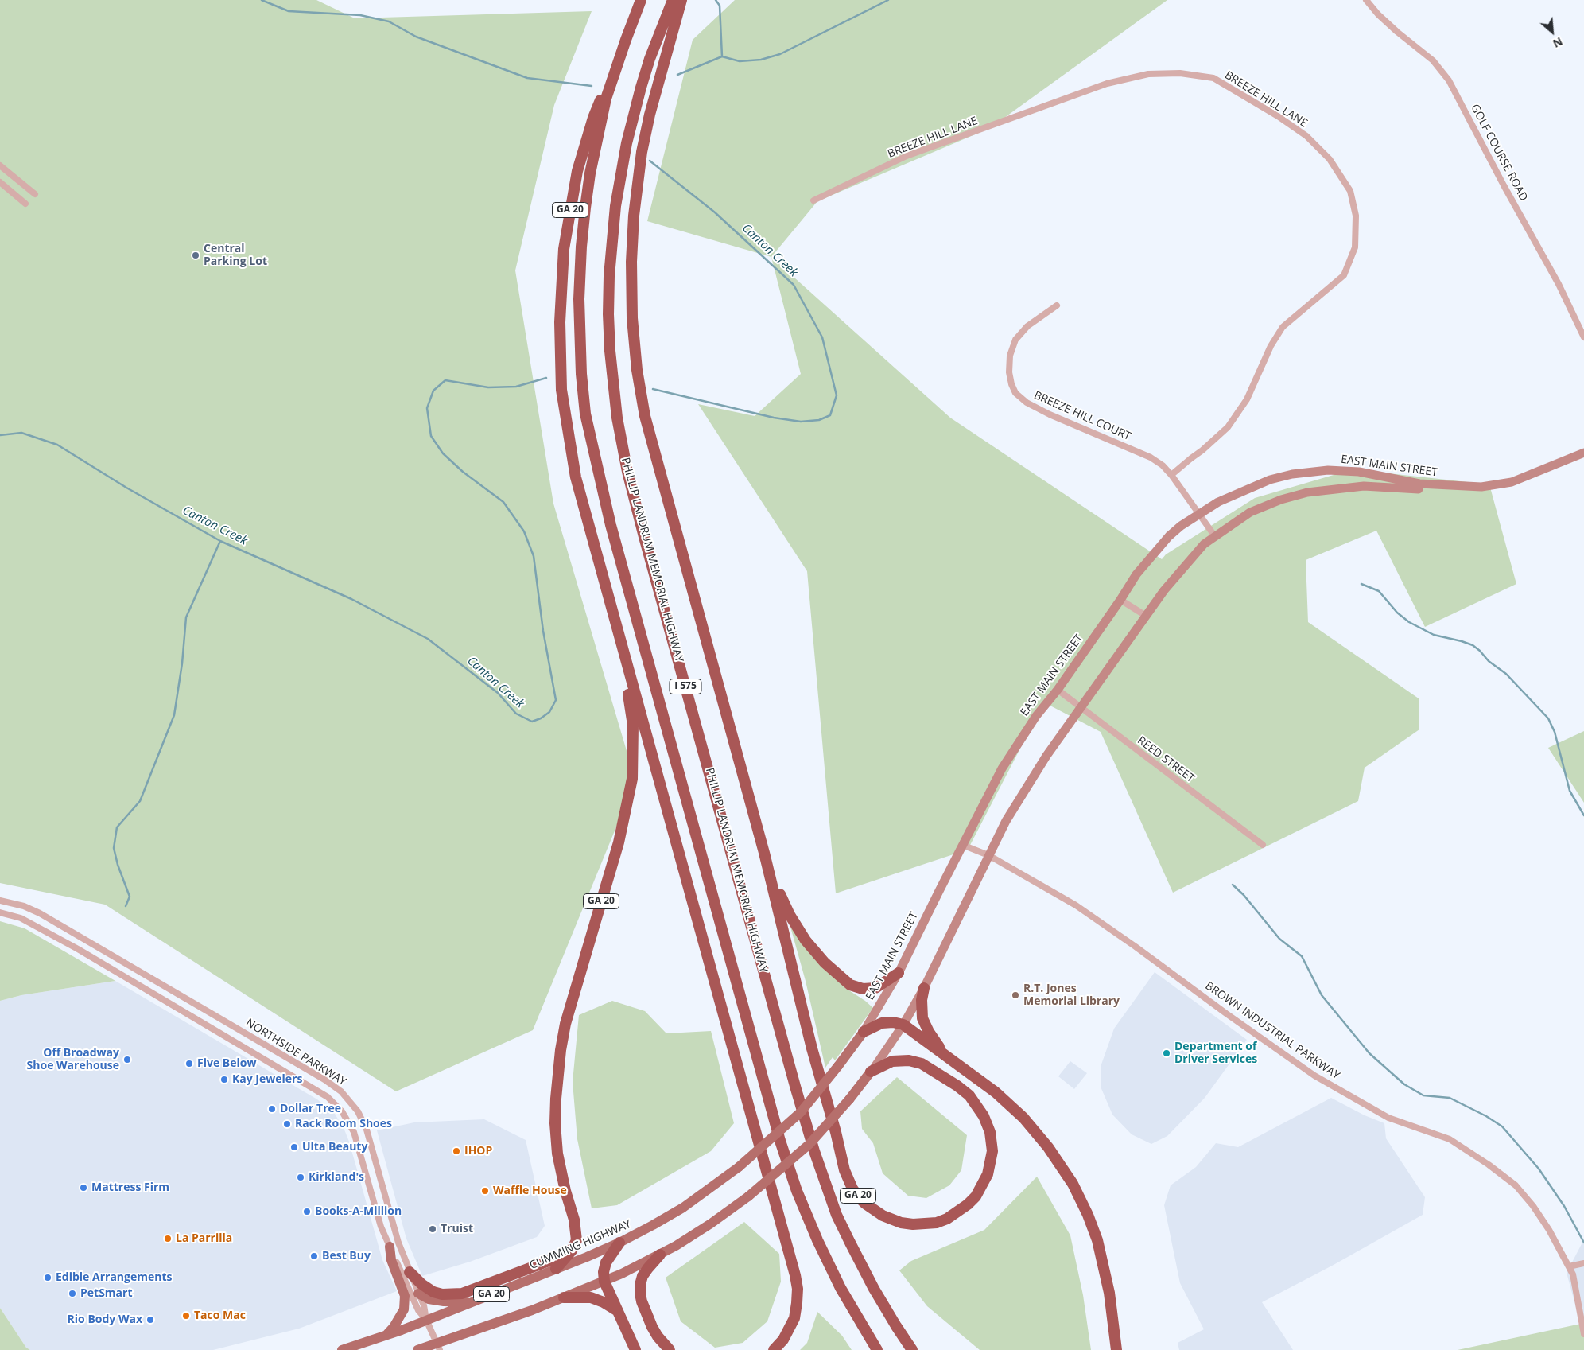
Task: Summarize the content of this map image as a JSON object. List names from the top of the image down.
{
  "streets": {
    "highway": ["GA 20", "PHILLIP LANDRUM MEMORIAL HIGHWAY", "I 575"],
    "main road": ["EAST MAIN STREET", "CUMMING HIGHWAY"],
    "street": [
      "BREEZE HILL LANE",
      "GOLF COURSE ROAD",
      "BREEZE HILL COURT",
      "REED STREET",
      "BROWN INDUSTRIAL PARKWAY",
      "NORTHSIDE PARKWAY"
    ]
  },
  "crossings": [
    ["BREEZE HILL LANE", "BREEZE HILL COURT"],
    ["GA 20", "EAST MAIN STREET"],
    ["GA 20", "I 575"],
    ["GA 20", "CUMMING HIGHWAY"],
    ["BREEZE HILL COURT", "EAST MAIN STREET"],
    ["EAST MAIN STREET", "REED STREET"],
    ["EAST MAIN STREET", "BROWN INDUSTRIAL PARKWAY"],
    ["EAST MAIN STREET", "CUMMING HIGHWAY"],
    ["NORTHSIDE PARKWAY", "CUMMING HIGHWAY"]
  ],
  "water": ["Canton Creek"],
  "places": [
    "Central Parking Lot",
    "R.T. Jones Memorial Library",
    "Department of Driver Services",
    "Off Broadway Shoe Warehouse",
    "Five Below",
    "Kay Jewelers",
    "Dollar Tree",
    "Rack Room Shoes",
    "Ulta Beauty",
    "IHOP",
    "Kirkland's",
    "Mattress Firm",
    "Waffle House",
    "Books-A-Million",
    "Truist",
    "La Parrilla",
    "Best Buy",
    "Edible Arrangements",
    "PetSmart",
    "Taco Mac",
    "Rio Body Wax"
  ],
  "north": "bottom right"
}
